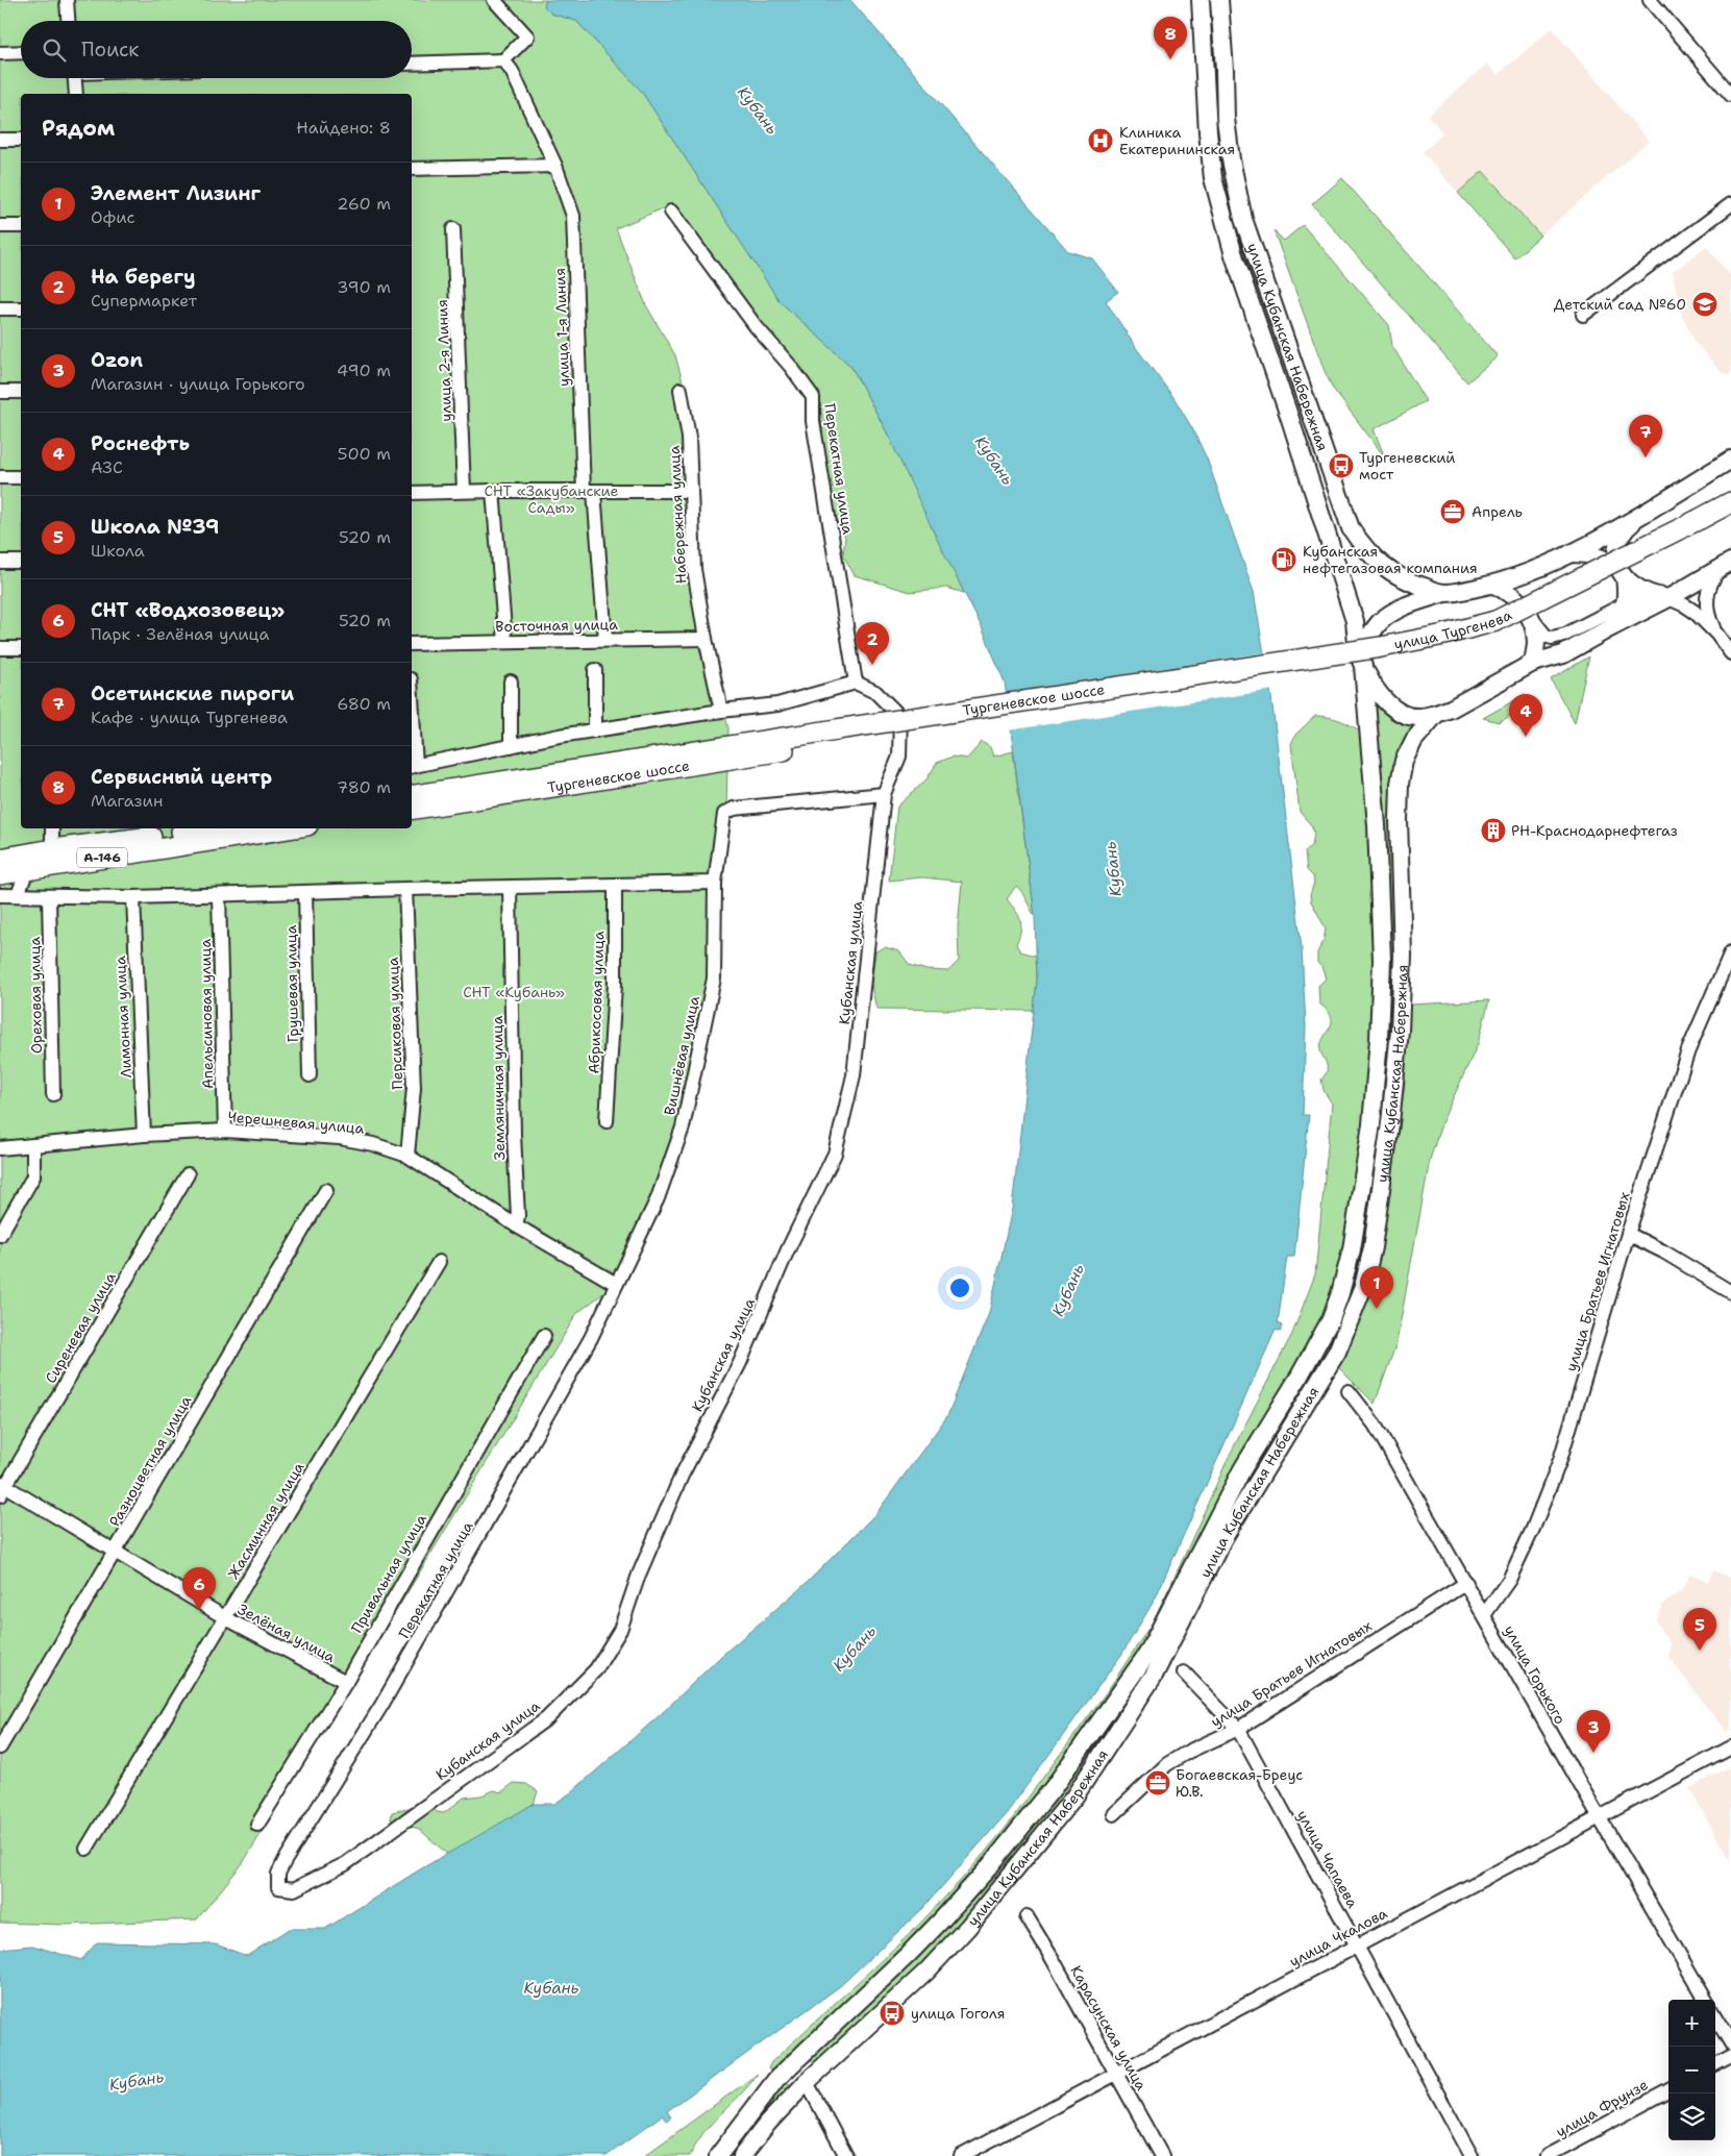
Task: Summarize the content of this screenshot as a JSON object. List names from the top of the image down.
{
  "streets": {
    "highway": ["улица Тургенева", "Тургеневское шоссе", "А-146"],
    "main road": ["улица Кубанская Набережная"],
    "street": [
      "улица 1-я Линия",
      "улица 2-я Линия",
      "Перекатная улица",
      "Набережная улица",
      "Восточная улица",
      "Кубанская улица",
      "Грушевая улица",
      "Ореховая улица",
      "Абрикосовая улица",
      "Апельсиновая улица",
      "Лимонная улица",
      "Персиковая улица",
      "Вишнёвая улица",
      "Земляничная улица",
      "Черешневая улица",
      "улица Братьев Игнатовых",
      "Сиреневая улица",
      "Разноцветная улица",
      "Жасминная улица",
      "Привальная улица",
      "Зелёная улица",
      "улица Горького",
      "улица Чапаева",
      "улица Чкалова",
      "Карасунская улица",
      "улица Фрунзе"
    ]
  },
  "crossings": [
    ["улица 1-я Линия", "Восточная улица"],
    ["Перекатная улица", "Кубанская улица"],
    ["Перекатная улица", "Вишнёвая улица"],
    ["Перекатная улица", "Черешневая улица"],
    ["Набережная улица", "Восточная улица"],
    ["улица Тургенева", "Тургеневское шоссе"],
    ["Кубанская улица", "Вишнёвая улица"],
    ["Апельсиновая улица", "Черешневая улица"],
    ["Лимонная улица", "Черешневая улица"],
    ["Персиковая улица", "Черешневая улица"],
    ["Вишнёвая улица", "Черешневая улица"],
    ["Земляничная улица", "Черешневая улица"],
    ["улица Братьев Игнатовых", "улица Горького"],
    ["улица Братьев Игнатовых", "улица Чапаева"],
    ["Сиреневая улица", "Зелёная улица"],
    ["Разноцветная улица", "Зелёная улица"],
    ["Жасминная улица", "Зелёная улица"],
    ["Привальная улица", "Зелёная улица"],
    ["улица Горького", "улица Чкалова"],
    ["улица Чапаева", "улица Чкалова"],
    ["улица Чкалова", "Карасунская улица"]
  ],
  "water": ["Кубань"],
  "parks": ["СНТ «Закубанские Сады»", "СНТ «Кубань»"],
  "places": {
    "hospital": ["Клиника Екатерининская"],
    "school or university": ["Детский сад №60"],
    "bus stop": ["Тургеневский мост", "улица Гоголя"],
    "office": ["Апрель", "Богаевская-Бреус Ю.В."],
    "fuel station": ["Кубанская нефтегазовая компания"],
    "building": ["РН-Краснодарнефтегаз"]
  },
  "page": {
    "pins": [
      "8",
      "7",
      "2",
      "4",
      "1",
      "6",
      "5",
      "3"
    ],
    "search": "Поиск",
    "heading": ["Рядом", "Найдено: 8"],
    "list": [
      {
        "mark": "1",
        "name": "Элемент Лизинг",
        "note": "Офис",
        "value": "260 m"
      },
      {
        "mark": "2",
        "name": "На берегу",
        "note": "Супермаркет",
        "value": "390 m"
      },
      {
        "mark": "3",
        "name": "Ozon",
        "note": "Магазин · улица Горького",
        "value": "490 m"
      },
      {
        "mark": "4",
        "name": "Роснефть",
        "note": "АЗС",
        "value": "500 m"
      },
      {
        "mark": "5",
        "name": "Школа №39",
        "note": "Школа",
        "value": "520 m"
      },
      {
        "mark": "6",
        "name": "СНТ «Водхозовец»",
        "note": "Парк · Зелёная улица",
        "value": "520 m"
      },
      {
        "mark": "7",
        "name": "Осетинские пироги",
        "note": "Кафе · улица Тургенева",
        "value": "680 m"
      },
      {
        "mark": "8",
        "name": "Сервисный центр",
        "note": "Магазин",
        "value": "780 m"
      }
    ],
    "map_buttons": ["+", "−"]
  }
}
